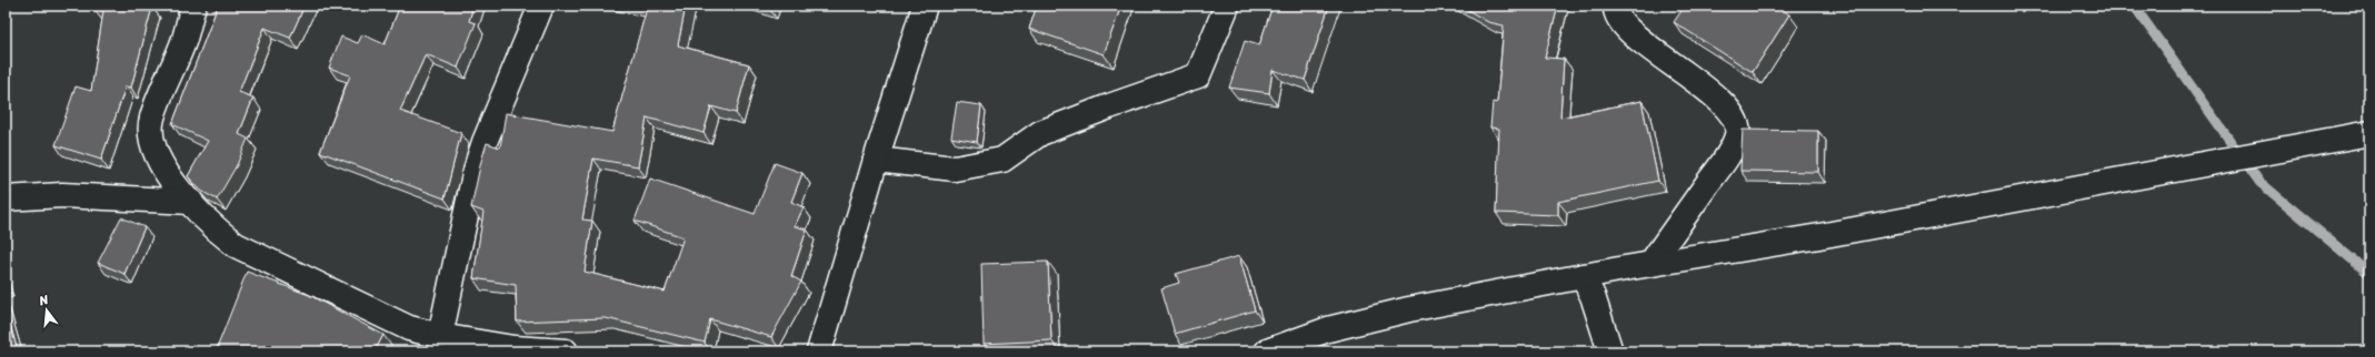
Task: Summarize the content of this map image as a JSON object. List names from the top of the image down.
{
  "north": "top"
}
